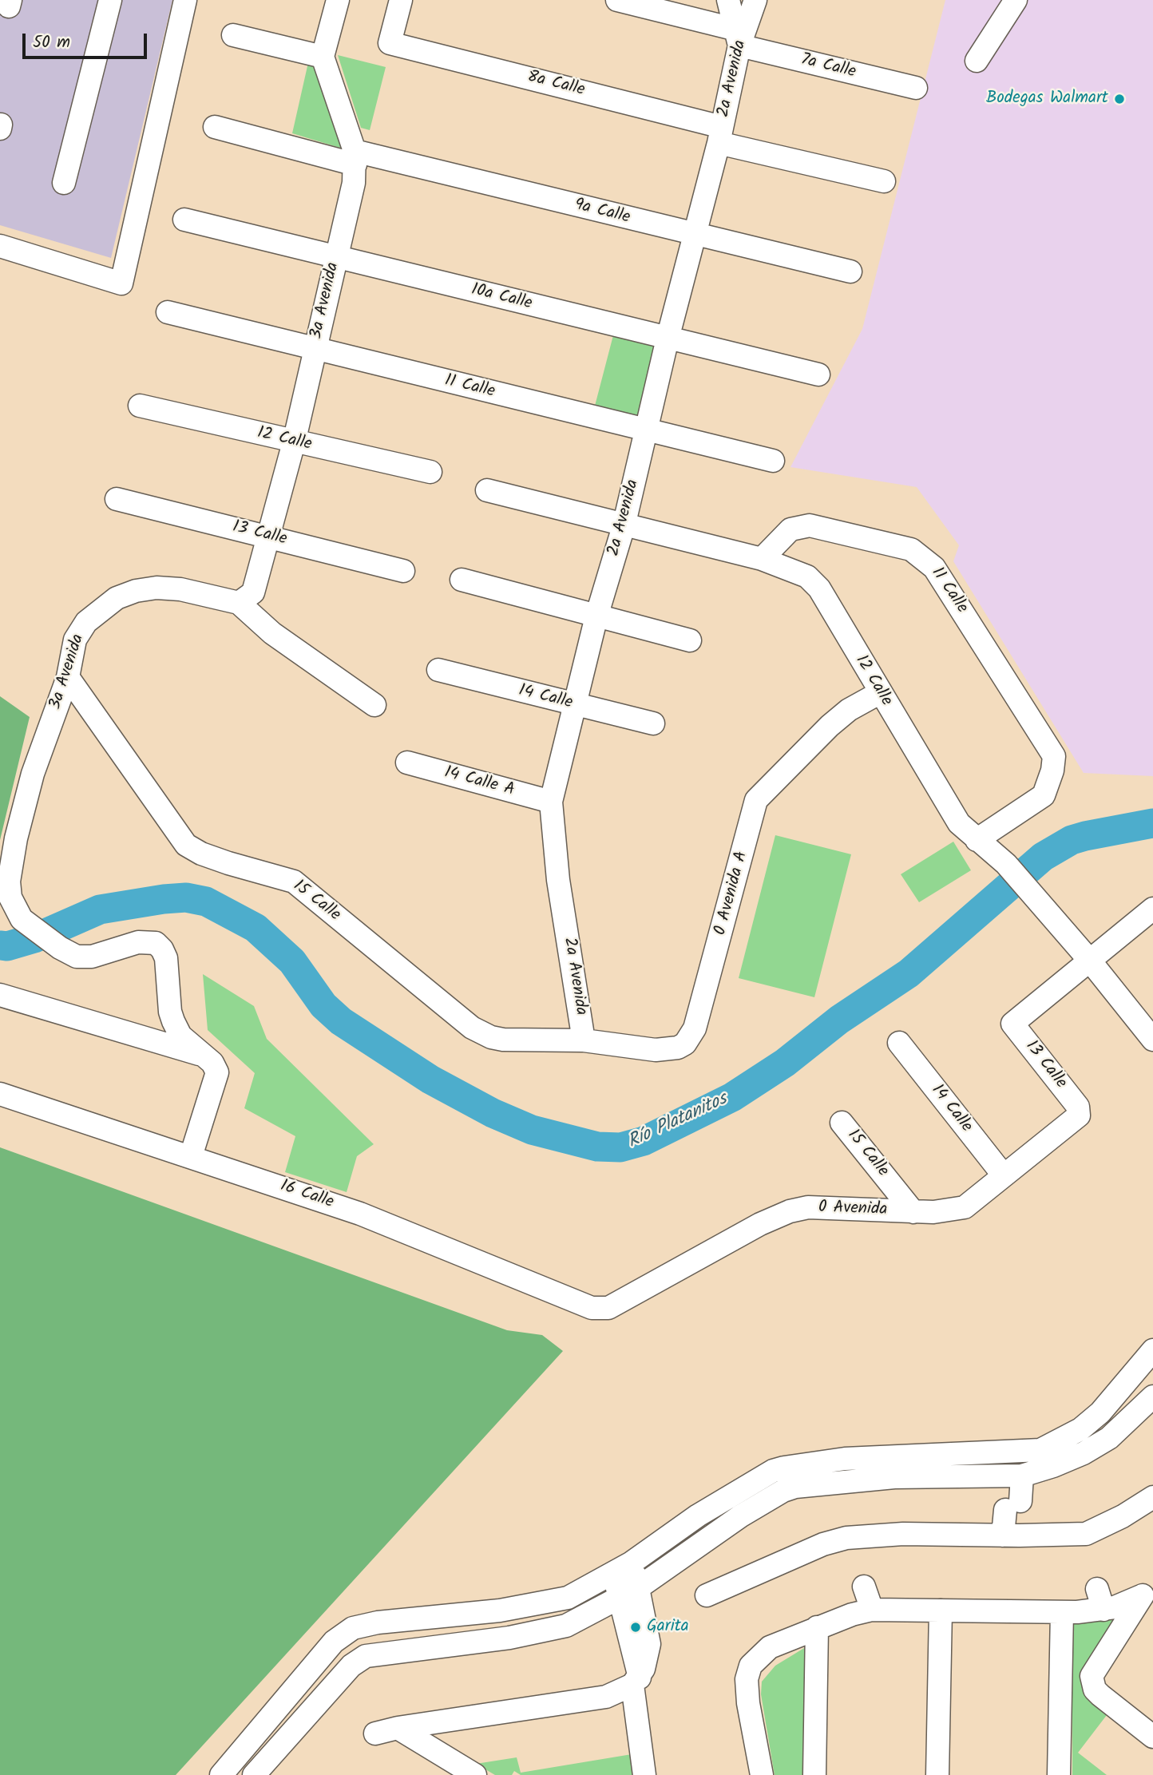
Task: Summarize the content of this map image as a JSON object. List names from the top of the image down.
{
  "streets": {
    "street": [
      "7a Calle",
      "2a Avenida",
      "8a Calle",
      "9a Calle",
      "10a Calle",
      "3a Avenida",
      "11 Calle",
      "12 Calle",
      "13 Calle",
      "14 Calle",
      "14 Calle A",
      "0 Avenida A",
      "15 Calle",
      "16 Calle",
      "0 Avenida"
    ]
  },
  "crossings": [
    ["7a Calle", "2a Avenida"],
    ["2a Avenida", "8a Calle"],
    ["2a Avenida", "9a Calle"],
    ["2a Avenida", "10a Calle"],
    ["2a Avenida", "11 Calle"],
    ["2a Avenida", "12 Calle"],
    ["2a Avenida", "14 Calle"],
    ["2a Avenida", "14 Calle A"],
    ["2a Avenida", "0 Avenida A"],
    ["2a Avenida", "15 Calle"],
    ["9a Calle", "3a Avenida"],
    ["10a Calle", "3a Avenida"],
    ["3a Avenida", "11 Calle"],
    ["3a Avenida", "12 Calle"],
    ["3a Avenida", "13 Calle"],
    ["3a Avenida", "15 Calle"],
    ["3a Avenida", "16 Calle"],
    ["11 Calle", "12 Calle"],
    ["12 Calle", "13 Calle"],
    ["12 Calle", "0 Avenida A"],
    ["13 Calle", "0 Avenida"],
    ["14 Calle", "0 Avenida"],
    ["0 Avenida A", "15 Calle"],
    ["15 Calle", "0 Avenida"],
    ["16 Calle", "0 Avenida"]
  ],
  "water": ["Río Platanitos"],
  "places": ["Bodegas Walmart", "Garita"],
  "scale_bar": "50 m"
}
